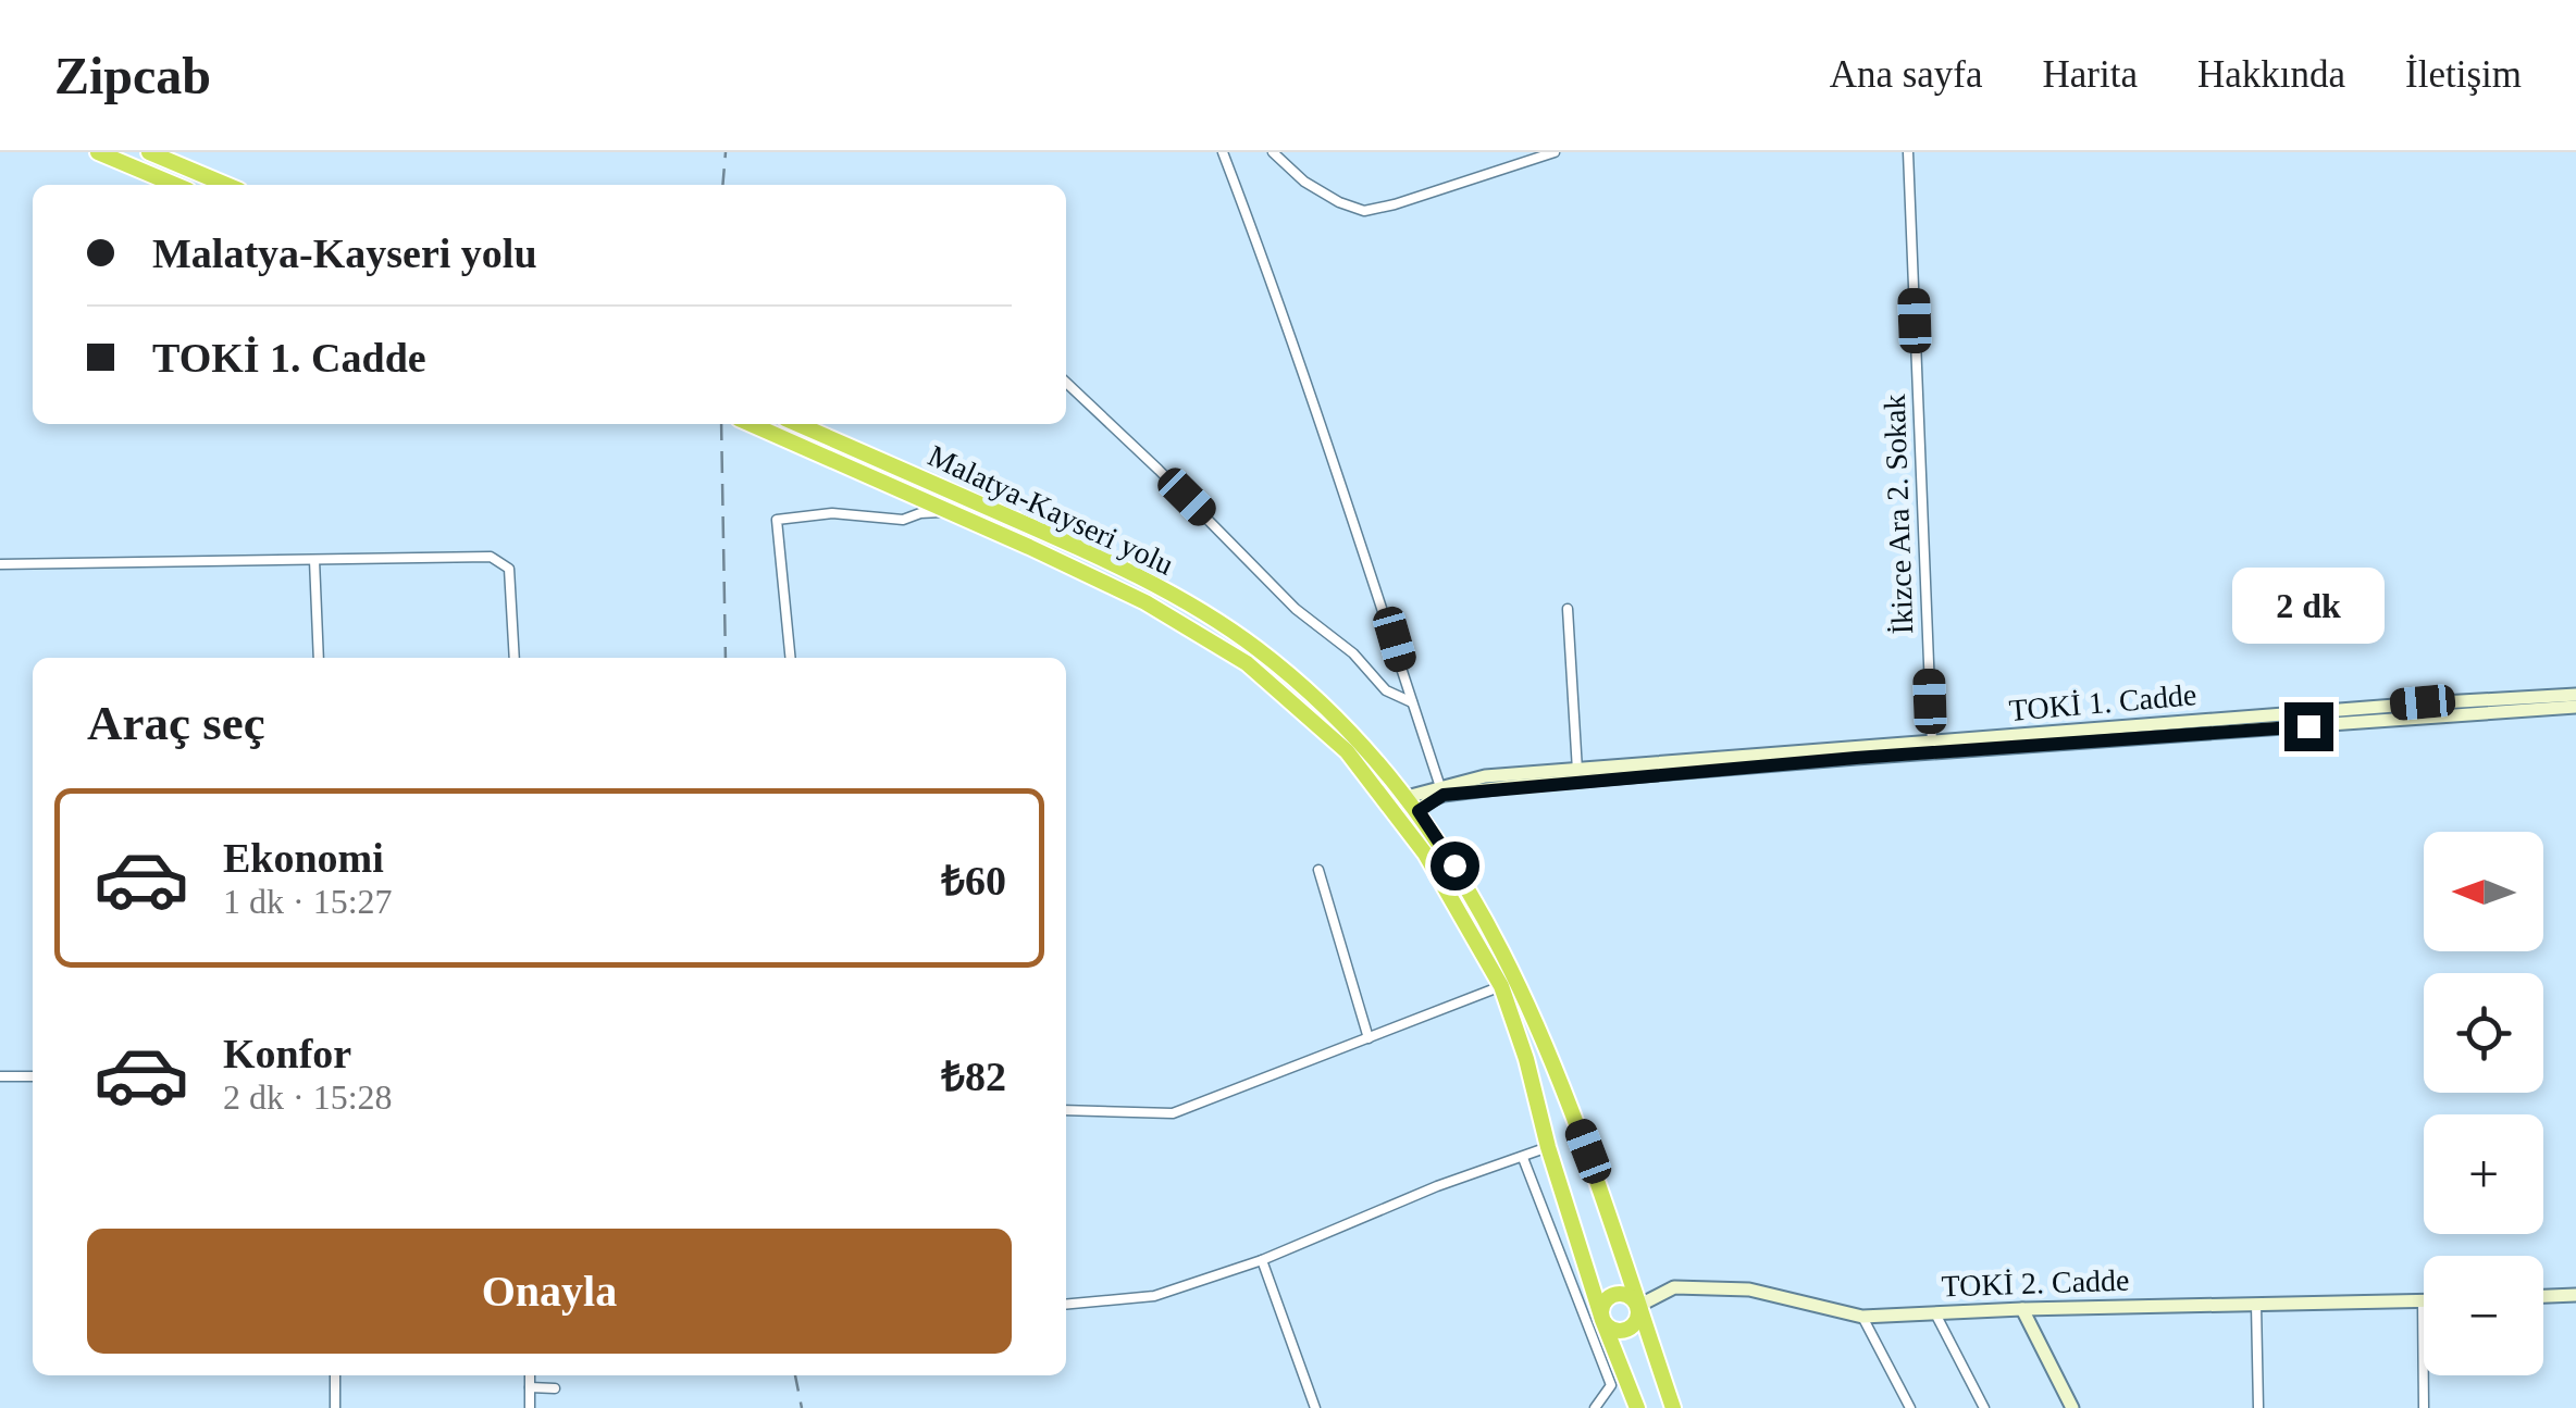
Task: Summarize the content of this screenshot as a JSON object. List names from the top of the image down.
{
  "streets": {
    "highway": ["Malatya-Kayseri yolu"],
    "main road": ["TOKİ 1. Cadde", "TOKİ 2. Cadde"],
    "street": ["İkizce Ara 2. Sokak"]
  },
  "crossings": [
    ["Malatya-Kayseri yolu", "TOKİ 2. Cadde"],
    ["İkizce Ara 2. Sokak", "TOKİ 1. Cadde"]
  ],
  "north": "left",
  "page": {
    "header": "Zipcab",
    "nav": [
      "Ana sayfa",
      "Harita",
      "Hakkında",
      "İletişim"
    ],
    "banner": ["Malatya-Kayseri yolu", "TOKİ 1. Cadde"],
    "bubble": "2 dk",
    "heading": "Araç seç",
    "list": [
      {
        "name": "Ekonomi",
        "note": "1 dk · 15:27",
        "value": "₺60"
      },
      {
        "name": "Konfor",
        "note": "2 dk · 15:28",
        "value": "₺82"
      }
    ],
    "map_buttons": ["+", "−"],
    "buttons": "Onayla"
  }
}
